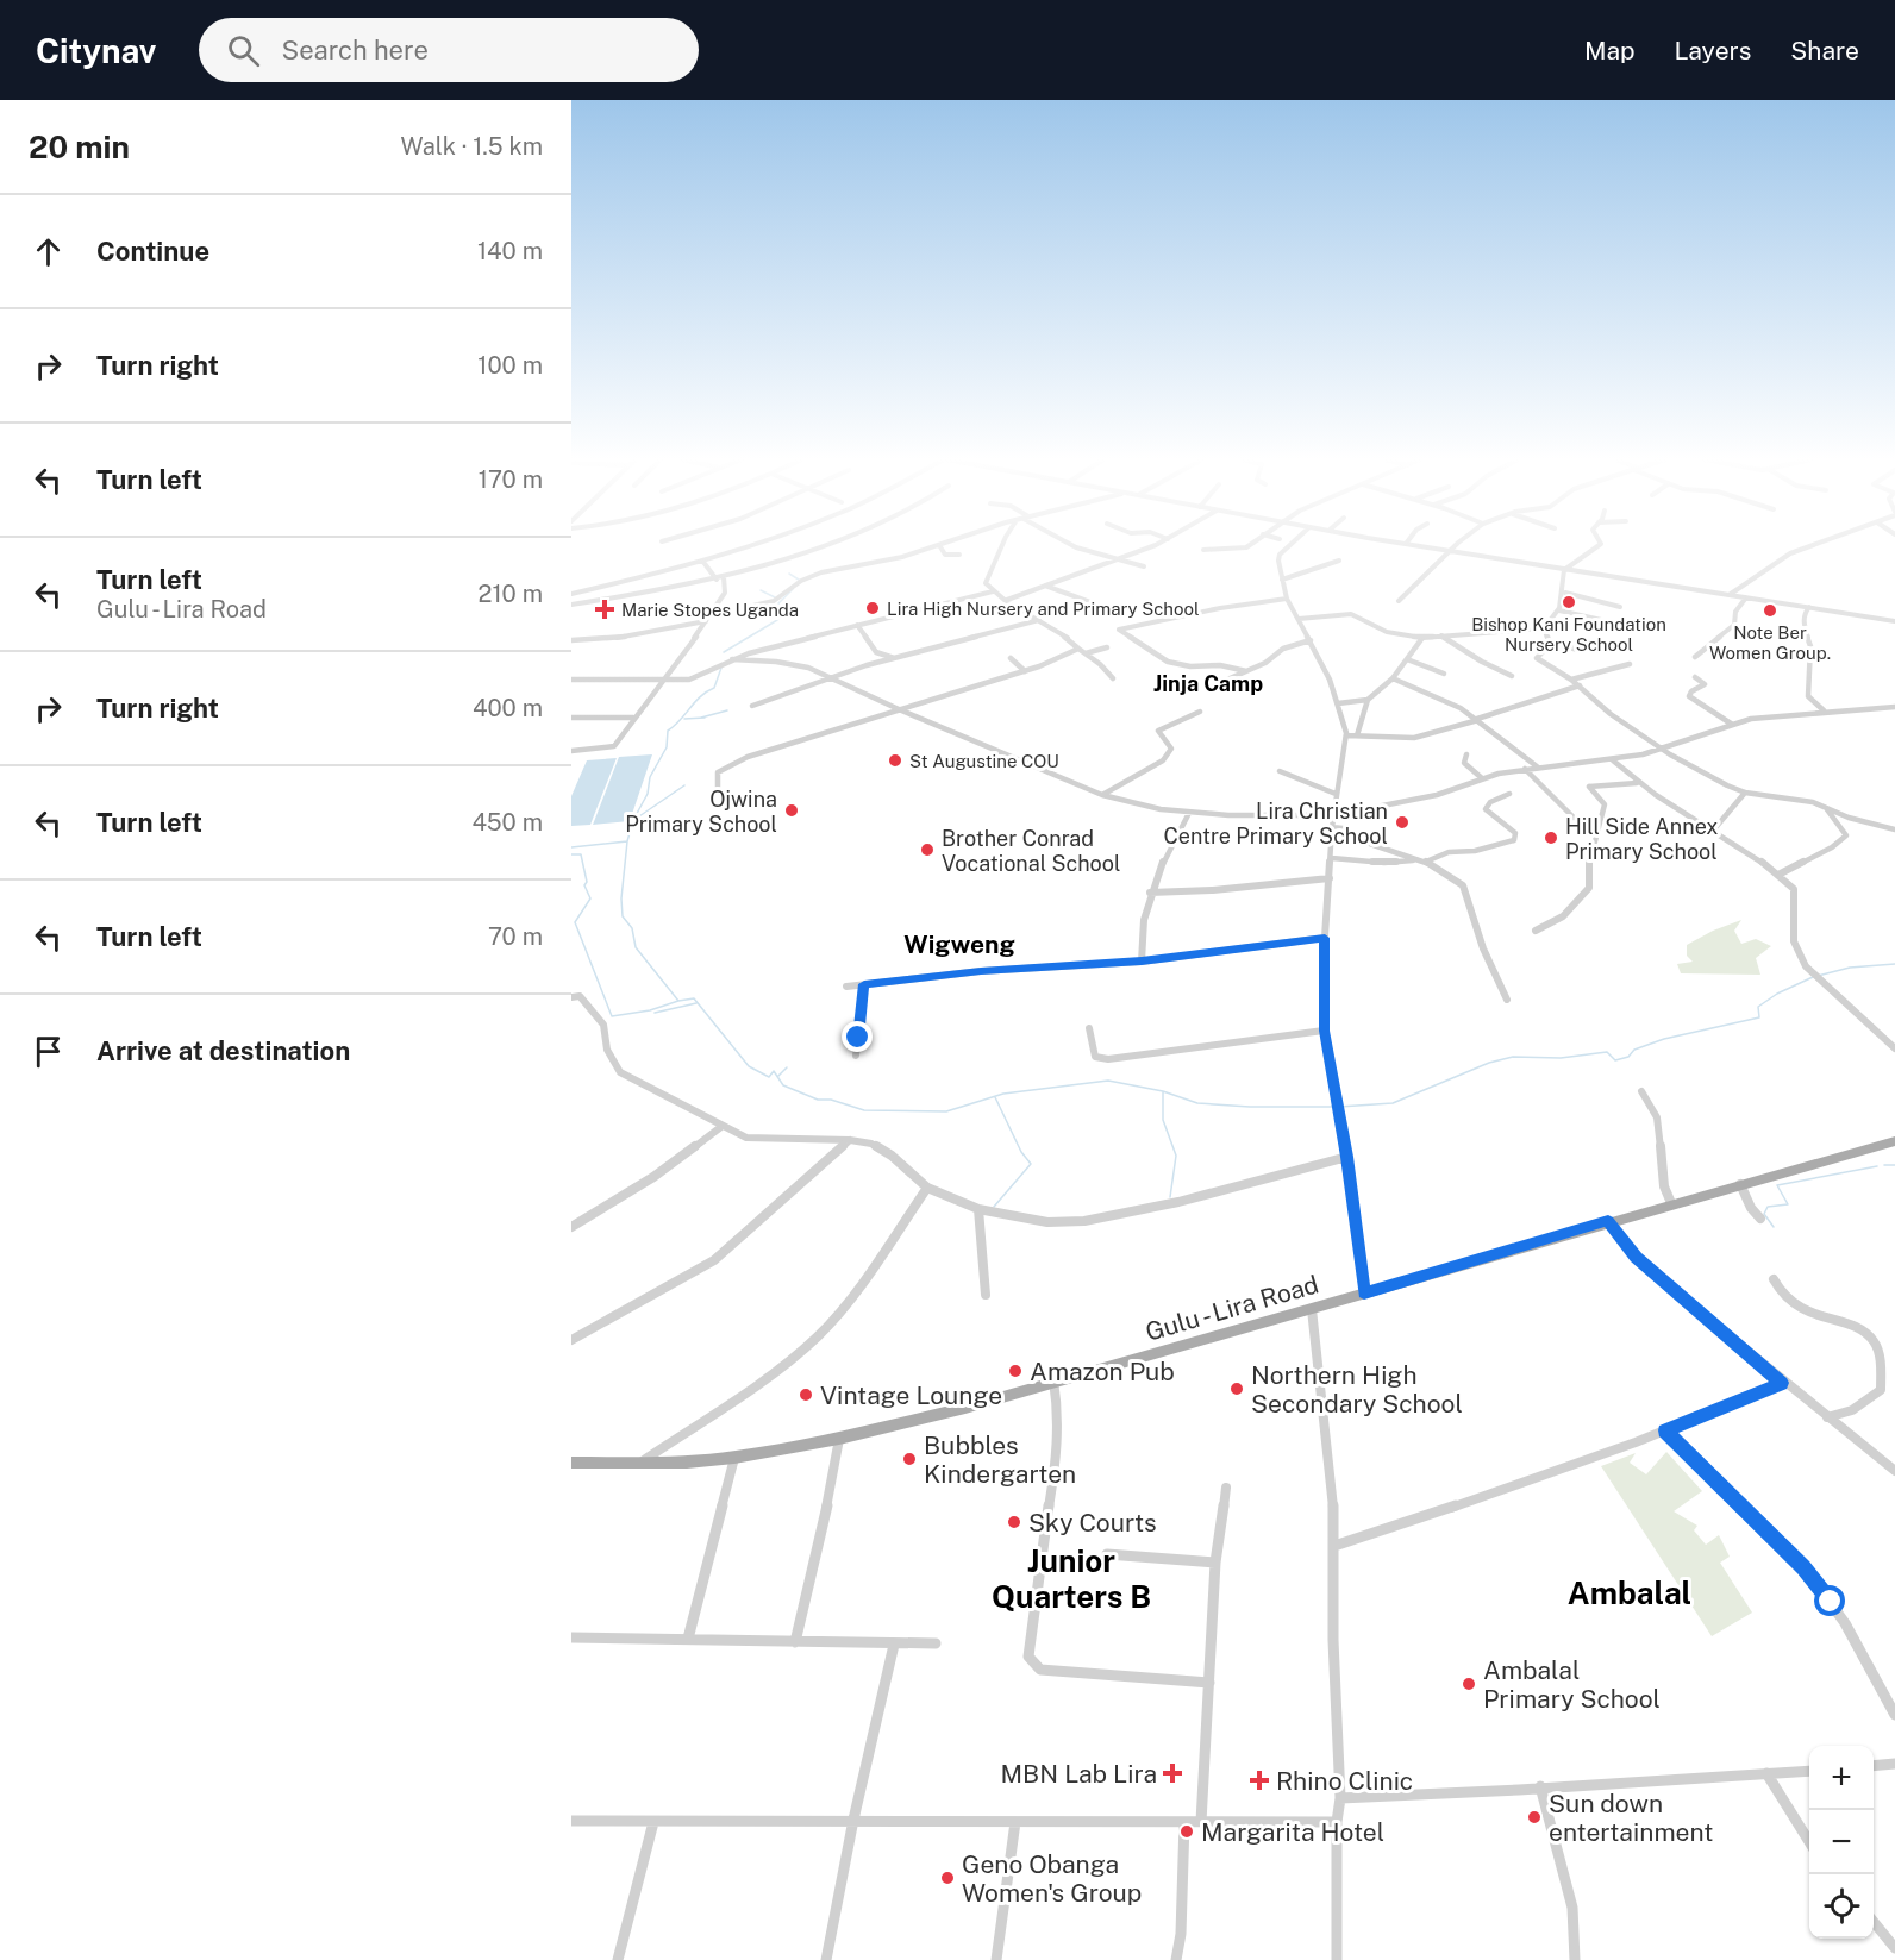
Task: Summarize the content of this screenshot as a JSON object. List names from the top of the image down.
{
  "streets": {
    "main road": ["Gulu - Lira Road"]
  },
  "districts": [
    "Jinja Camp",
    "Wigweng",
    "Junior Quarters B",
    "Ambalal"
  ],
  "places": {
    "other": [
      "Bishop Kani Foundation Nursery School",
      "Lira High Nursery and Primary School",
      "Note Ber Women Group.",
      "St Augustine COU",
      "Ojwina Primary School",
      "Lira Christian Centre Primary School",
      "Hill Side Annex Primary School",
      "Brother Conrad Vocational School",
      "Amazon Pub",
      "Northern High Secondary School",
      "Vintage Lounge",
      "Bubbles Kindergarten",
      "Sky Courts",
      "Ambalal Primary School",
      "Sun down entertainment",
      "Margarita Hotel",
      "Geno Obanga Women's Group"
    ],
    "health": ["Marie Stopes Uganda", "MBN Lab Lira", "Rhino Clinic"]
  },
  "page": {
    "header": "Citynav",
    "search": "Search here",
    "nav": ["Map", "Layers", "Share"],
    "heading": ["20 min", "Walk · 1.5 km"],
    "list": [
      ["Continue", "140 m"],
      ["Turn right", "100 m"],
      ["Turn left", "170 m"],
      ["Turn left", "Gulu - Lira Road", "210 m"],
      ["Turn right", "400 m"],
      ["Turn left", "450 m"],
      ["Turn left", "70 m"],
      "Arrive at destination"
    ],
    "map_buttons": ["+", "−"]
  }
}
